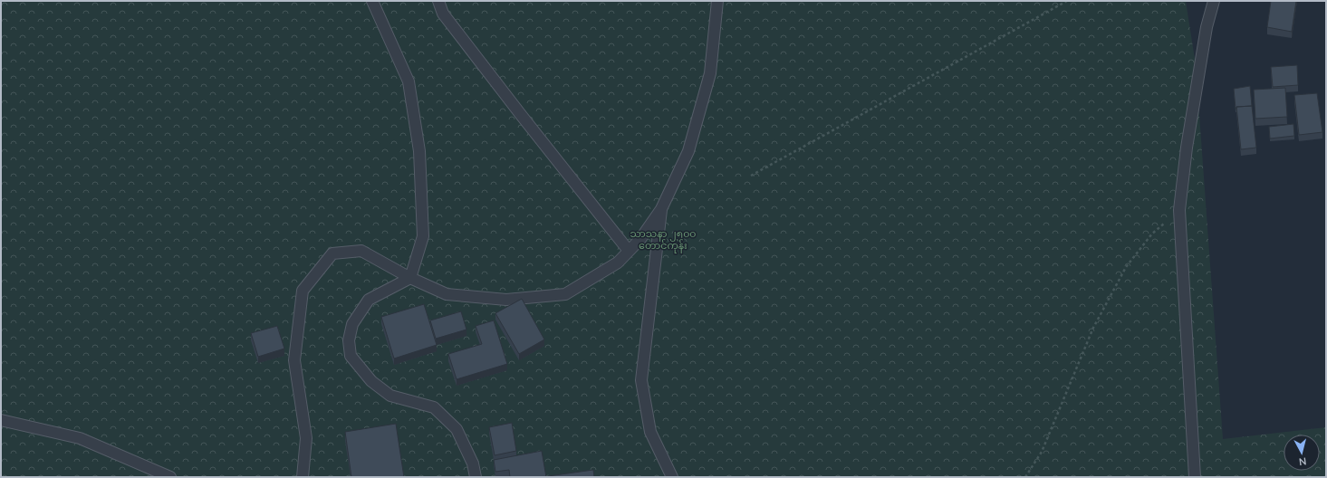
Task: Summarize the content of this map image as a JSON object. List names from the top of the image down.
{
  "parks": ["သာသနာ ၂၅၀၀ တောင်ကုန်း"],
  "north": "bottom"
}
